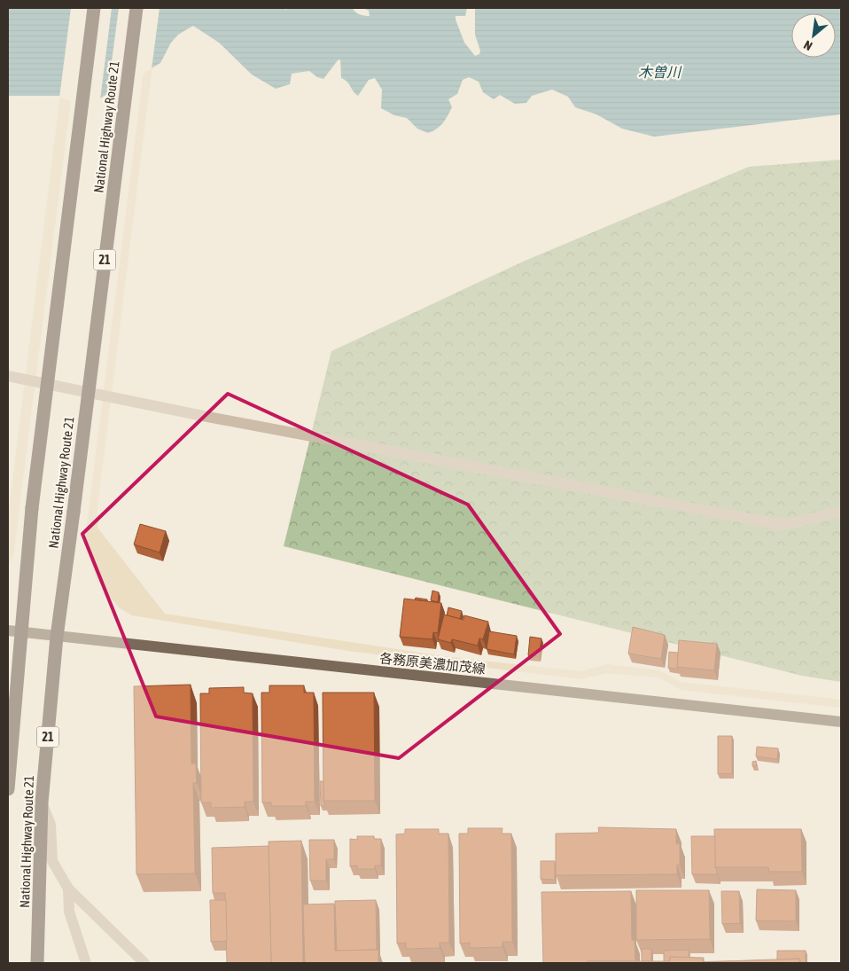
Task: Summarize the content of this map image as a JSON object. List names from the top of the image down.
{
  "streets": {
    "highway": ["National Highway Route 21", "21"],
    "main road": ["各務原美濃加茂線"]
  },
  "crossings": [
    ["National Highway Route 21", "各務原美濃加茂線"]
  ],
  "water": ["木曽川"],
  "north": "bottom left"
}
